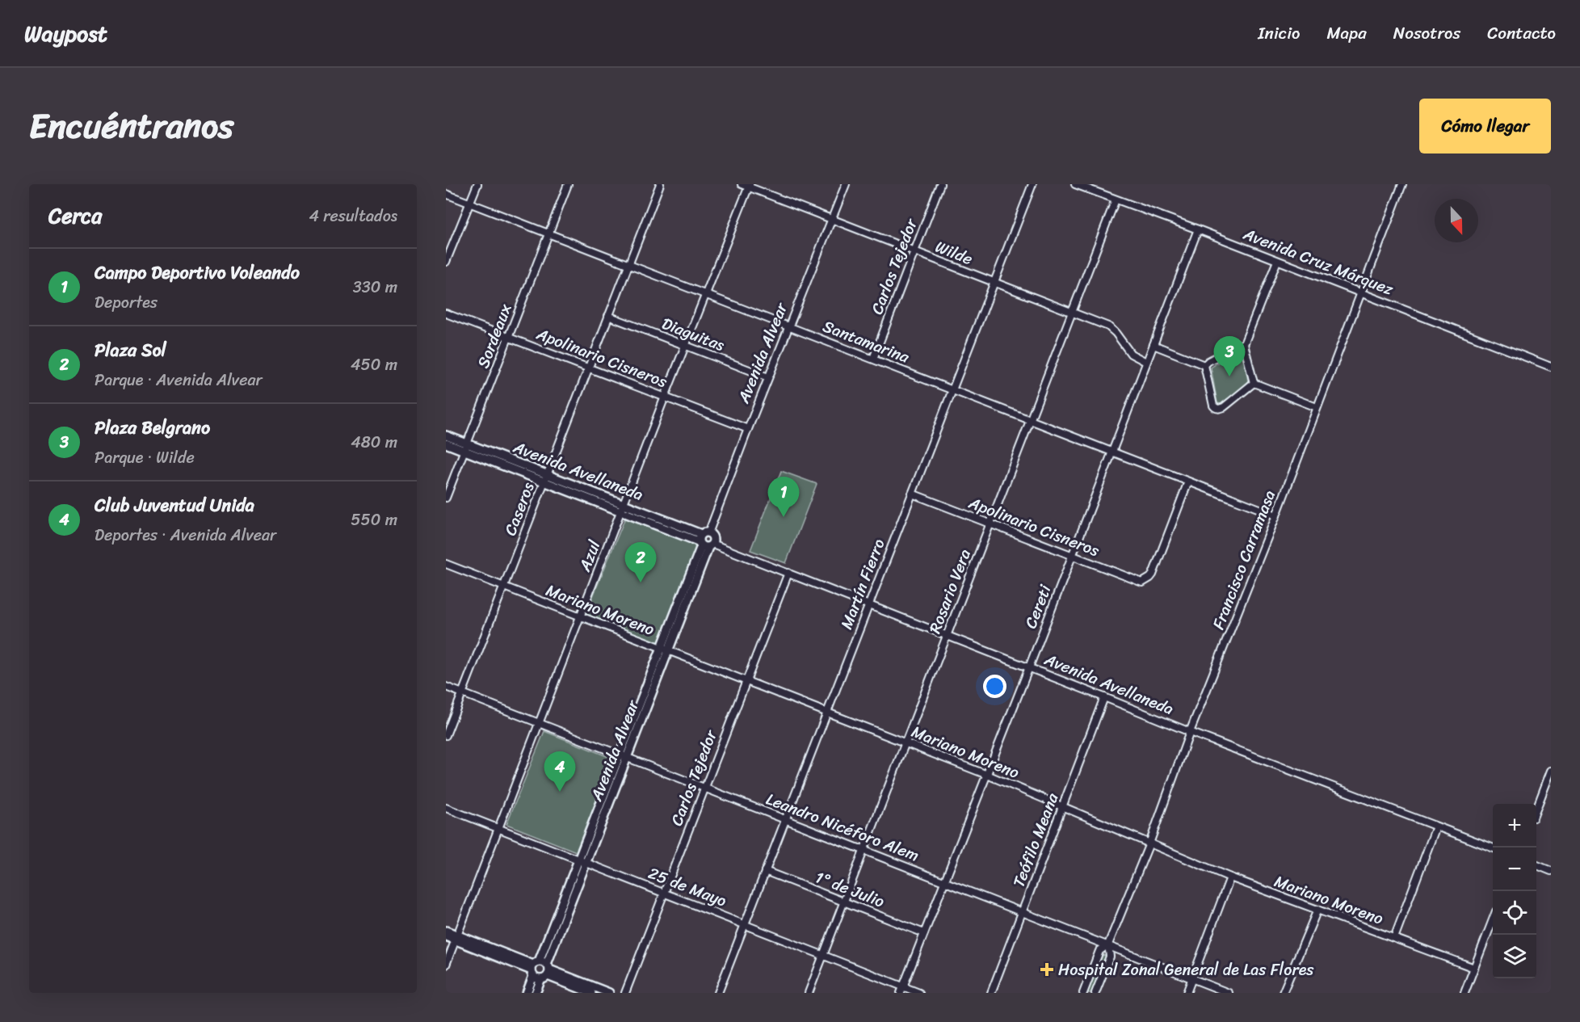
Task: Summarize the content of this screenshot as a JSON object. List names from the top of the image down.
{
  "streets": {
    "main road": ["Avenida Alvear", "Avenida Avellaneda"],
    "street": [
      "Wilde",
      "Avenida Cruz Márquez",
      "Carlos Tejedor",
      "Diaguitas",
      "Sordeaux",
      "Santamarina",
      "Apolinario Cisneros",
      "Caseros",
      "Azul",
      "Francisco Carramasa",
      "Martín Fierro",
      "Rosario Vera",
      "Cereti",
      "Mariano Moreno",
      "Leandro Nicéforo Alem",
      "Teófilo Meana",
      "25 de Mayo",
      "1° de Julio"
    ]
  },
  "crossings": [
    ["Wilde", "Carlos Tejedor"],
    ["Wilde", "Avenida Alvear"],
    ["Wilde", "Azul"],
    ["Wilde", "Martín Fierro"],
    ["Wilde", "Rosario Vera"],
    ["Wilde", "Cereti"],
    ["Avenida Cruz Márquez", "Francisco Carramasa"],
    ["Avenida Cruz Márquez", "Rosario Vera"],
    ["Avenida Cruz Márquez", "Cereti"],
    ["Carlos Tejedor", "Santamarina"],
    ["Carlos Tejedor", "Avenida Avellaneda"],
    ["Carlos Tejedor", "Mariano Moreno"],
    ["Carlos Tejedor", "Leandro Nicéforo Alem"],
    ["Carlos Tejedor", "25 de Mayo"],
    ["Diaguitas", "Avenida Alvear"],
    ["Diaguitas", "Caseros"],
    ["Diaguitas", "Azul"],
    ["Sordeaux", "Santamarina"],
    ["Sordeaux", "Apolinario Cisneros"],
    ["Sordeaux", "Avenida Avellaneda"],
    ["Santamarina", "Avenida Alvear"],
    ["Santamarina", "Apolinario Cisneros"],
    ["Santamarina", "Caseros"],
    ["Santamarina", "Azul"],
    ["Santamarina", "Francisco Carramasa"],
    ["Santamarina", "Martín Fierro"],
    ["Santamarina", "Rosario Vera"],
    ["Santamarina", "Cereti"],
    ["Avenida Alvear", "Apolinario Cisneros"],
    ["Avenida Alvear", "Avenida Avellaneda"],
    ["Avenida Alvear", "Mariano Moreno"],
    ["Avenida Alvear", "Leandro Nicéforo Alem"],
    ["Avenida Alvear", "25 de Mayo"],
    ["Apolinario Cisneros", "Caseros"],
    ["Apolinario Cisneros", "Azul"],
    ["Apolinario Cisneros", "Martín Fierro"],
    ["Apolinario Cisneros", "Rosario Vera"],
    ["Apolinario Cisneros", "Cereti"],
    ["Avenida Avellaneda", "Caseros"],
    ["Avenida Avellaneda", "Azul"],
    ["Avenida Avellaneda", "Francisco Carramasa"],
    ["Avenida Avellaneda", "Martín Fierro"],
    ["Avenida Avellaneda", "Rosario Vera"],
    ["Avenida Avellaneda", "Cereti"],
    ["Avenida Avellaneda", "Teófilo Meana"],
    ["Caseros", "Mariano Moreno"],
    ["Caseros", "Leandro Nicéforo Alem"],
    ["Azul", "Mariano Moreno"],
    ["Azul", "Leandro Nicéforo Alem"],
    ["Azul", "25 de Mayo"],
    ["Francisco Carramasa", "Mariano Moreno"],
    ["Francisco Carramasa", "Leandro Nicéforo Alem"],
    ["Martín Fierro", "Mariano Moreno"],
    ["Martín Fierro", "Leandro Nicéforo Alem"],
    ["Martín Fierro", "25 de Mayo"],
    ["Martín Fierro", "1° de Julio"],
    ["Rosario Vera", "Mariano Moreno"],
    ["Rosario Vera", "Leandro Nicéforo Alem"],
    ["Rosario Vera", "25 de Mayo"],
    ["Rosario Vera", "1° de Julio"],
    ["Cereti", "Mariano Moreno"],
    ["Cereti", "Leandro Nicéforo Alem"],
    ["Cereti", "25 de Mayo"],
    ["Cereti", "1° de Julio"],
    ["Mariano Moreno", "Teófilo Meana"],
    ["Leandro Nicéforo Alem", "Teófilo Meana"]
  ],
  "places": {
    "health": ["Hospital Zonal General de Las Flores"]
  },
  "north": "bottom",
  "page": {
    "header": "Waypost",
    "nav": [
      "Inicio",
      "Mapa",
      "Nosotros",
      "Contacto"
    ],
    "title": "Encuéntranos",
    "buttons": "Cómo llegar",
    "heading": ["Cerca", "4 resultados"],
    "list": [
      {
        "mark": "1",
        "name": "Campo Deportivo Voleando",
        "note": "Deportes",
        "value": "330 m"
      },
      {
        "mark": "2",
        "name": "Plaza Sol",
        "note": "Parque · Avenida Alvear",
        "value": "450 m"
      },
      {
        "mark": "3",
        "name": "Plaza Belgrano",
        "note": "Parque · Wilde",
        "value": "480 m"
      },
      {
        "mark": "4",
        "name": "Club Juventud Unida",
        "note": "Deportes · Avenida Alvear",
        "value": "550 m"
      }
    ],
    "pins": [
      "3",
      "1",
      "2",
      "4"
    ],
    "map_buttons": ["+", "−"]
  }
}
